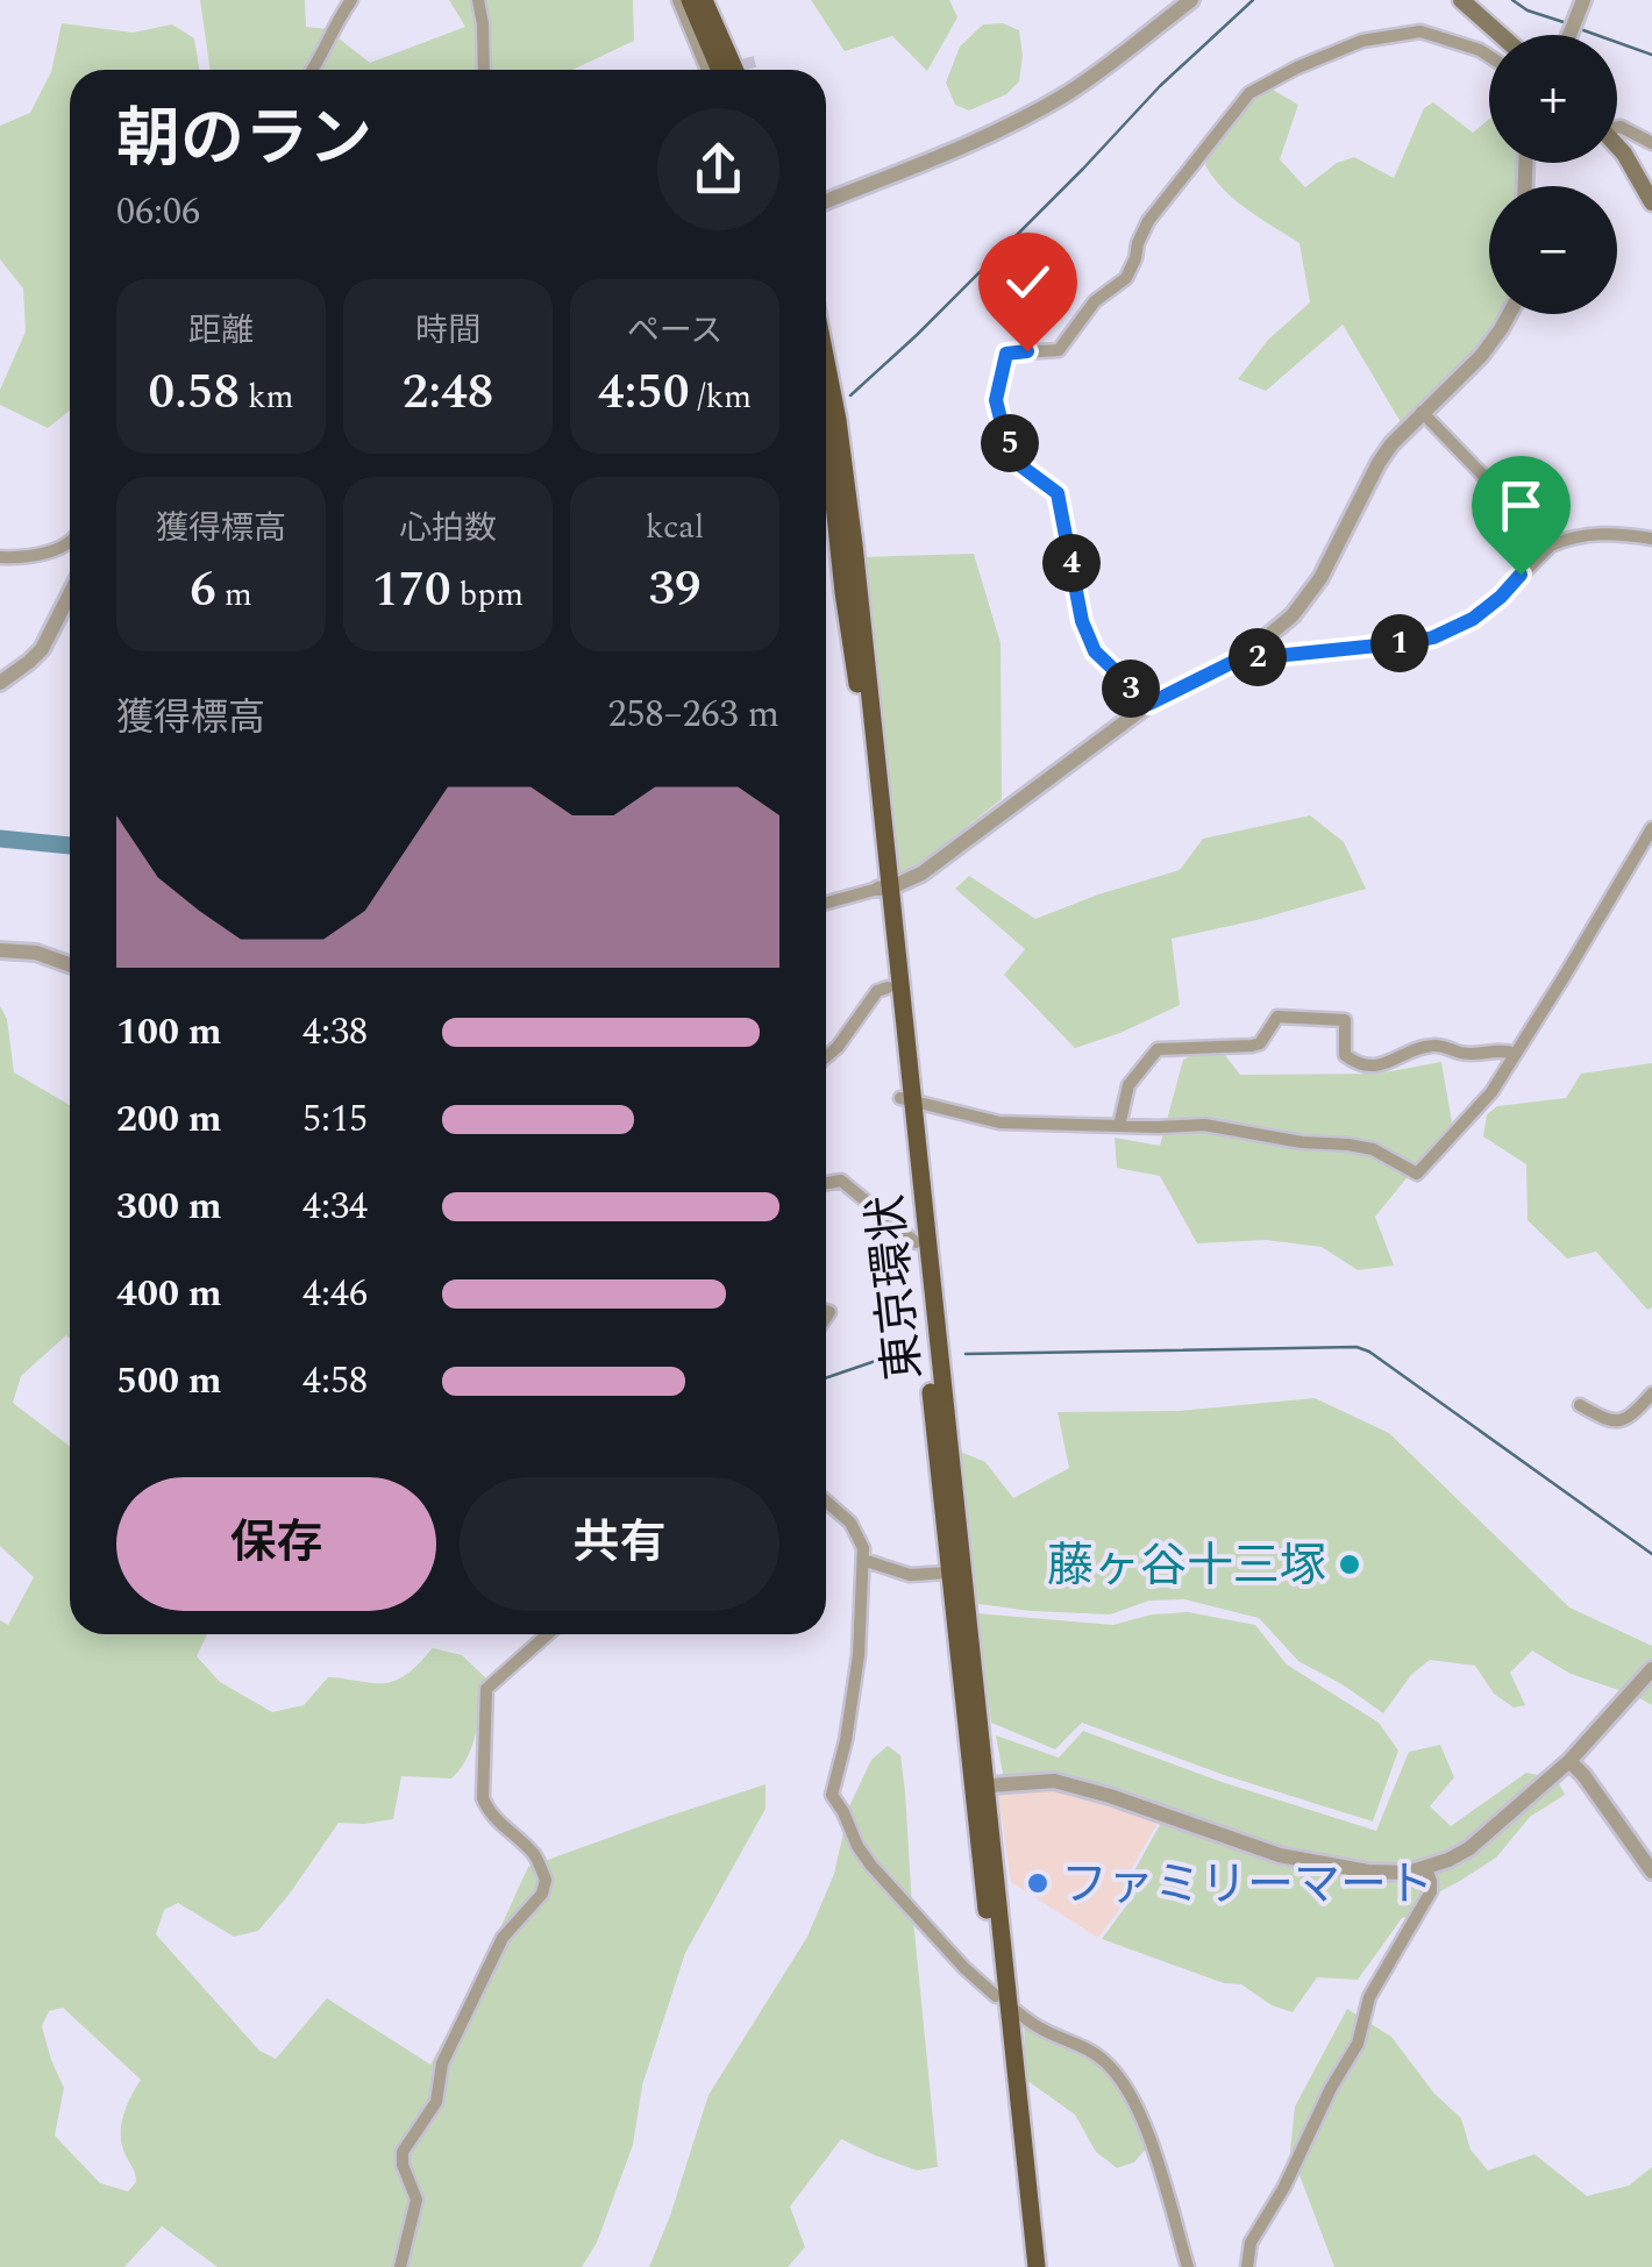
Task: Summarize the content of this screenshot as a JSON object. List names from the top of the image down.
{
  "streets": {
    "highway": ["東京環状"]
  },
  "places": ["藤ヶ谷十三塚", "ファミリーマート"],
  "page": {
    "map_buttons": ["+", "−"],
    "heading": ["朝のラン", "06:06"],
    "stats": [
      ["距離", "0.58 km"],
      ["時間", "2:48"],
      ["ペース", "4:50 /km"],
      ["獲得標高", "6 m"],
      ["心拍数", "170 bpm"],
      ["kcal", "39"]
    ],
    "pins": [
      "5",
      "4",
      "1",
      "2",
      "3"
    ],
    "chart": ["獲得標高", "258–263 m"],
    "list": [
      {
        "name": "100 m",
        "note": "4:38"
      },
      {
        "name": "200 m",
        "note": "5:15"
      },
      {
        "name": "300 m",
        "note": "4:34"
      },
      {
        "name": "400 m",
        "note": "4:46"
      },
      {
        "name": "500 m",
        "note": "4:58"
      }
    ],
    "buttons": ["保存", "共有"]
  }
}
